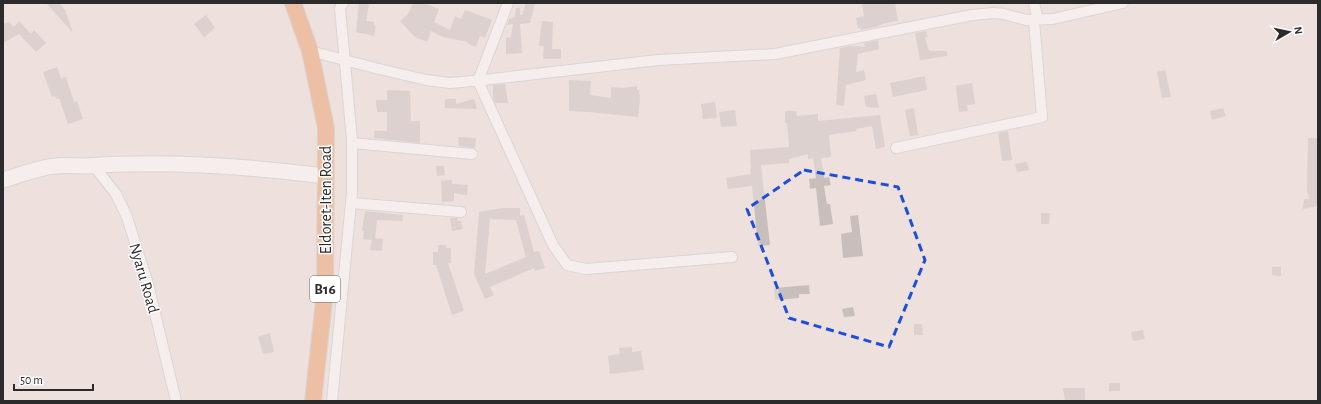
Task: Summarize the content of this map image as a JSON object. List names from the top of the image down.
{
  "streets": {
    "main road": ["Eldoret-Iten Road", "B16"],
    "street": ["Nyaru Road"]
  },
  "scale_bar": "50 m",
  "north": "right"
}
